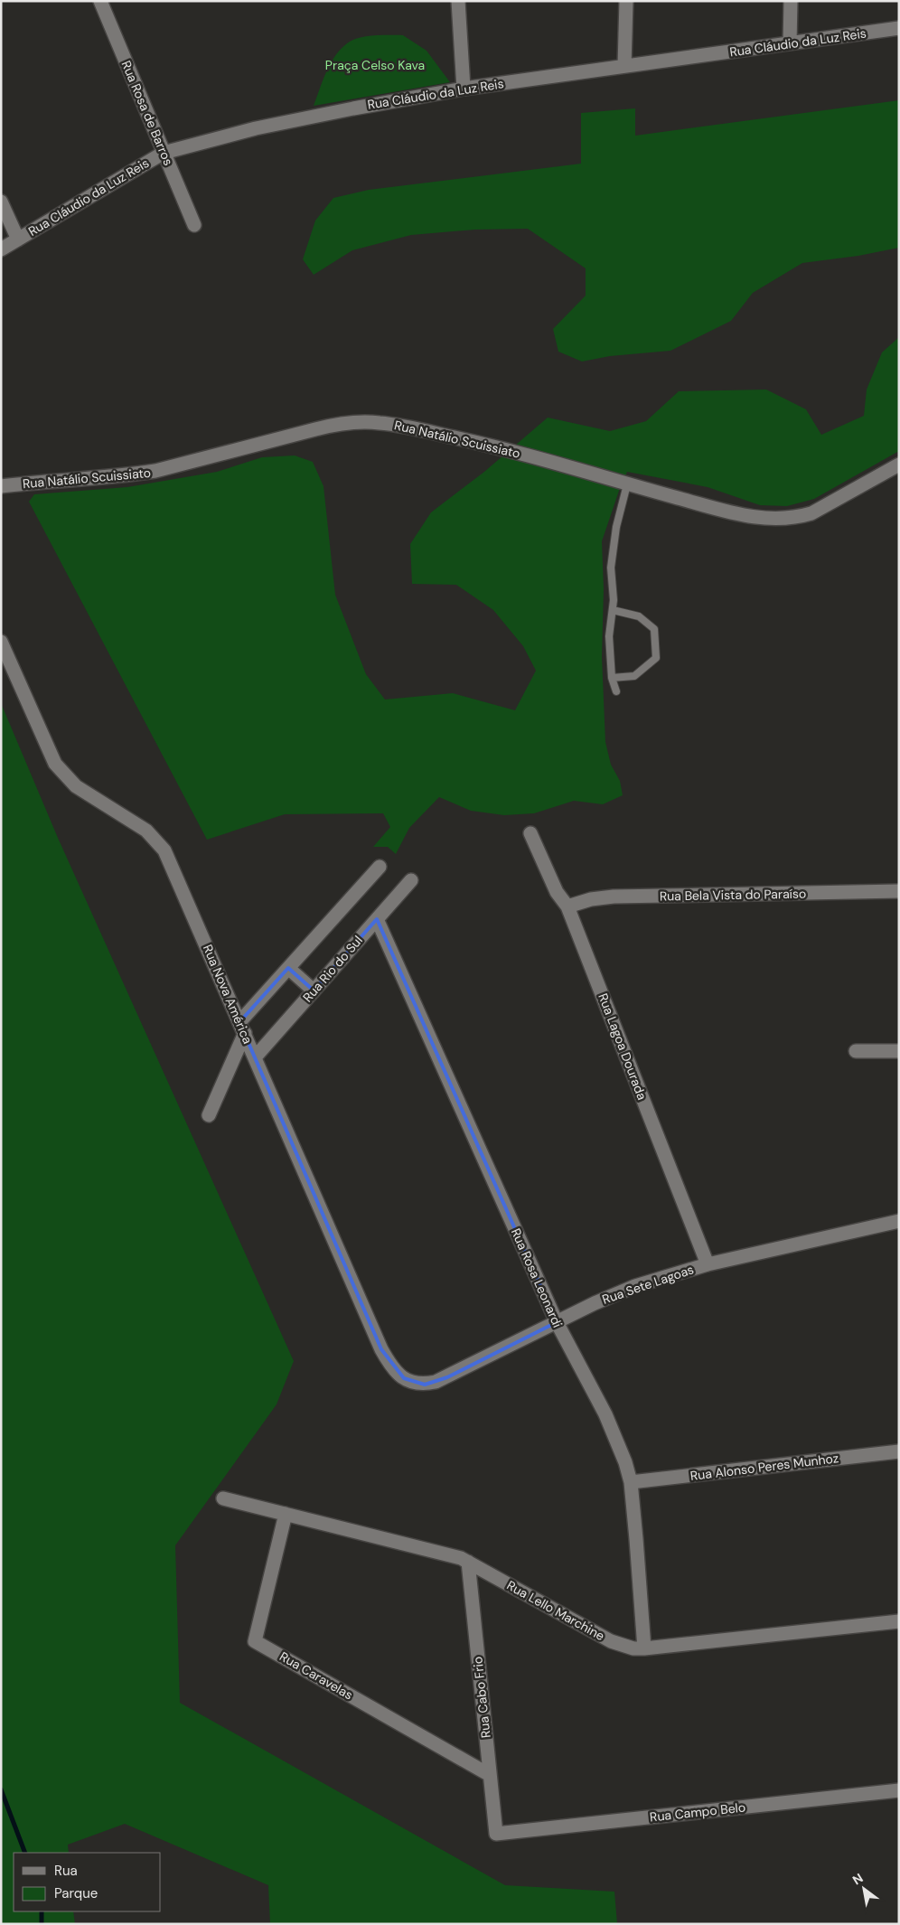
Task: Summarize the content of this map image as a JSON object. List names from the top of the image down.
{
  "streets": {
    "street": [
      "Rua Cláudio da Luz Reis",
      "Rua Rosa de Barros",
      "Rua Natálio Scuissiato",
      "Rua Bela Vista do Paraíso",
      "Rua Rio do Sul",
      "Rua Nova América",
      "Rua Lagoa Dourada",
      "Rua Rosa Leonardi",
      "Rua Sete Lagoas",
      "Rua Alonso Peres Munhoz",
      "Rua Lello Marchine",
      "Rua Caravelas",
      "Rua Cabo Frio",
      "Rua Campo Belo"
    ]
  },
  "crossings": [
    ["Rua Cláudio da Luz Reis", "Rua Rosa de Barros"],
    ["Rua Bela Vista do Paraíso", "Rua Lagoa Dourada"],
    ["Rua Rio do Sul", "Rua Nova América"],
    ["Rua Rio do Sul", "Rua Rosa Leonardi"],
    ["Rua Nova América", "Rua Sete Lagoas"],
    ["Rua Lagoa Dourada", "Rua Sete Lagoas"],
    ["Rua Rosa Leonardi", "Rua Sete Lagoas"],
    ["Rua Rosa Leonardi", "Rua Alonso Peres Munhoz"],
    ["Rua Rosa Leonardi", "Rua Lello Marchine"],
    ["Rua Lello Marchine", "Rua Caravelas"],
    ["Rua Lello Marchine", "Rua Cabo Frio"],
    ["Rua Caravelas", "Rua Cabo Frio"],
    ["Rua Cabo Frio", "Rua Campo Belo"]
  ],
  "parks": ["Praça Celso Kava"],
  "legend": ["Rua", "Parque"],
  "north": "top left"
}
